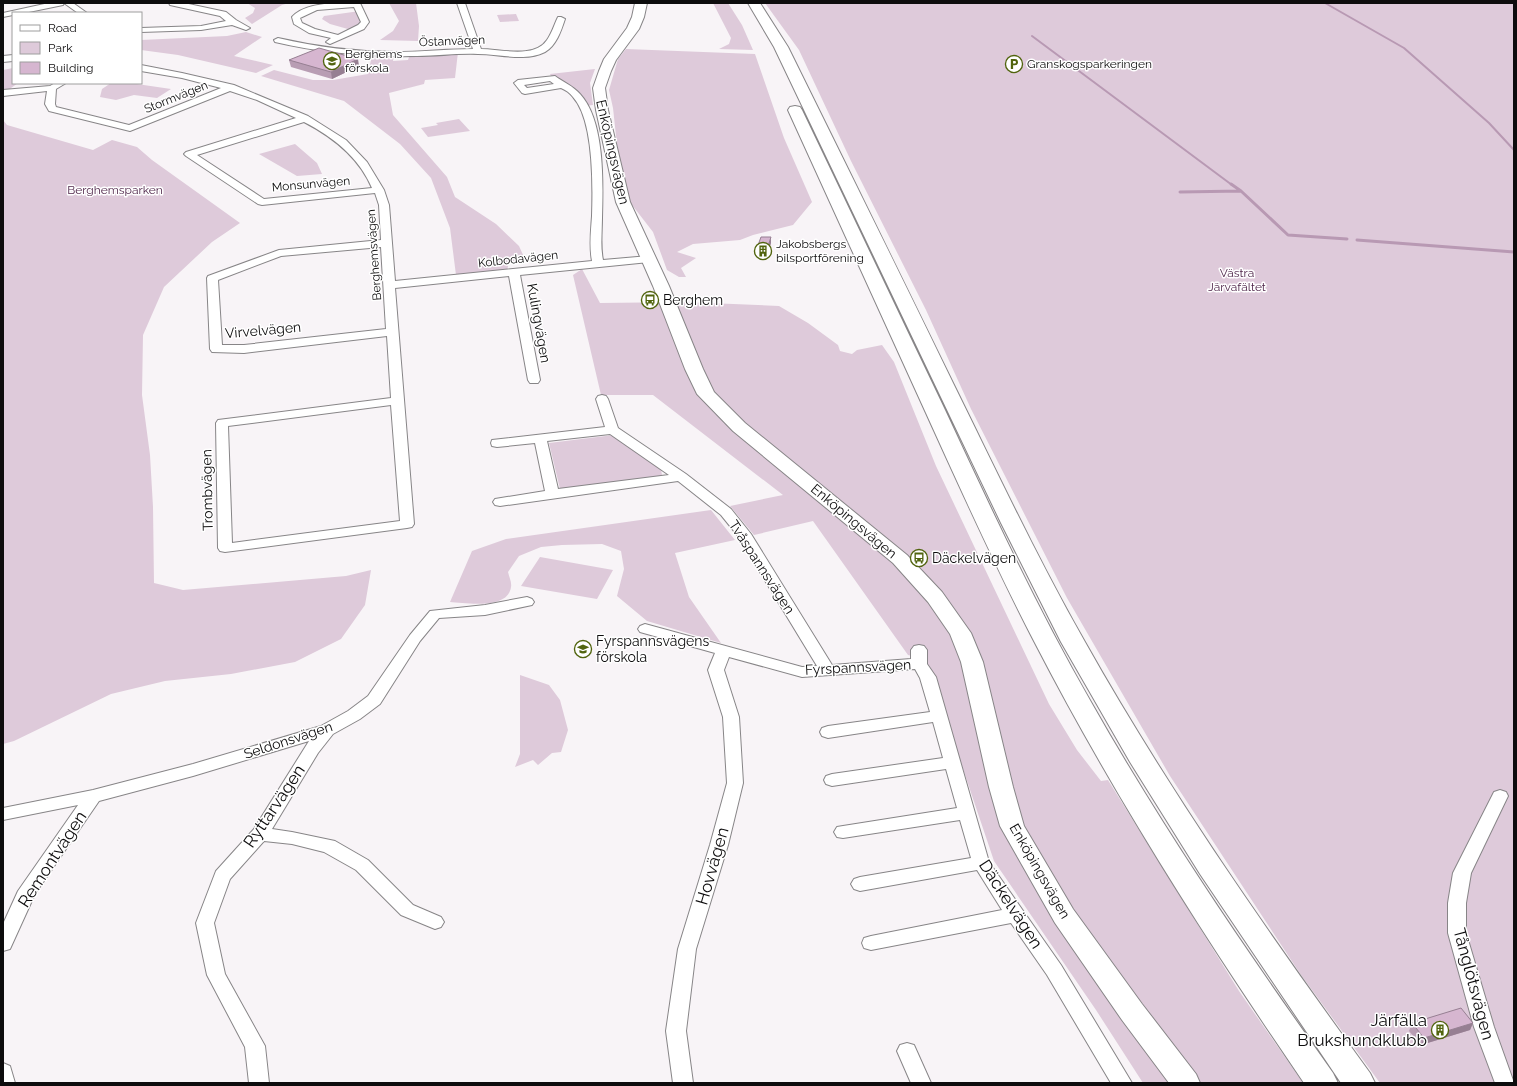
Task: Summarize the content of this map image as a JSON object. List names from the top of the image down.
{
  "streets": {
    "street": [
      "Östanvägen",
      "Stormvägen",
      "Enköpingsvägen",
      "Monsunvägen",
      "Berghemsvägen",
      "Kolbodavägen",
      "Kulingvägen",
      "Virvelvägen",
      "Trombvägen",
      "Tvåspannsvägen",
      "Fyrspannsvägen",
      "Seldonsvägen",
      "Ryttarvägen",
      "Remontvägen",
      "Hovvägen",
      "Däckelvägen",
      "Tånglötsvägen"
    ]
  },
  "crossings": [
    ["Stormvägen", "Berghemsvägen"],
    ["Enköpingsvägen", "Kolbodavägen"],
    ["Monsunvägen", "Berghemsvägen"],
    ["Berghemsvägen", "Kolbodavägen"],
    ["Berghemsvägen", "Virvelvägen"],
    ["Berghemsvägen", "Trombvägen"],
    ["Kolbodavägen", "Kulingvägen"],
    ["Tvåspannsvägen", "Fyrspannsvägen"],
    ["Fyrspannsvägen", "Hovvägen"],
    ["Fyrspannsvägen", "Däckelvägen"],
    ["Seldonsvägen", "Ryttarvägen"],
    ["Seldonsvägen", "Remontvägen"]
  ],
  "parks": ["Berghemsparken", "Västra Järvafältet"],
  "places": {
    "school or university": ["Berghems förskola", "Fyrspannsvägens förskola"],
    "parking": ["Granskogsparkeringen"],
    "building": ["Jakobsbergs bilsportförening", "Järfälla Brukshundklubb"],
    "bus stop": ["Berghem", "Däckelvägen"]
  },
  "legend": ["Road", "Park", "Building"]
}
